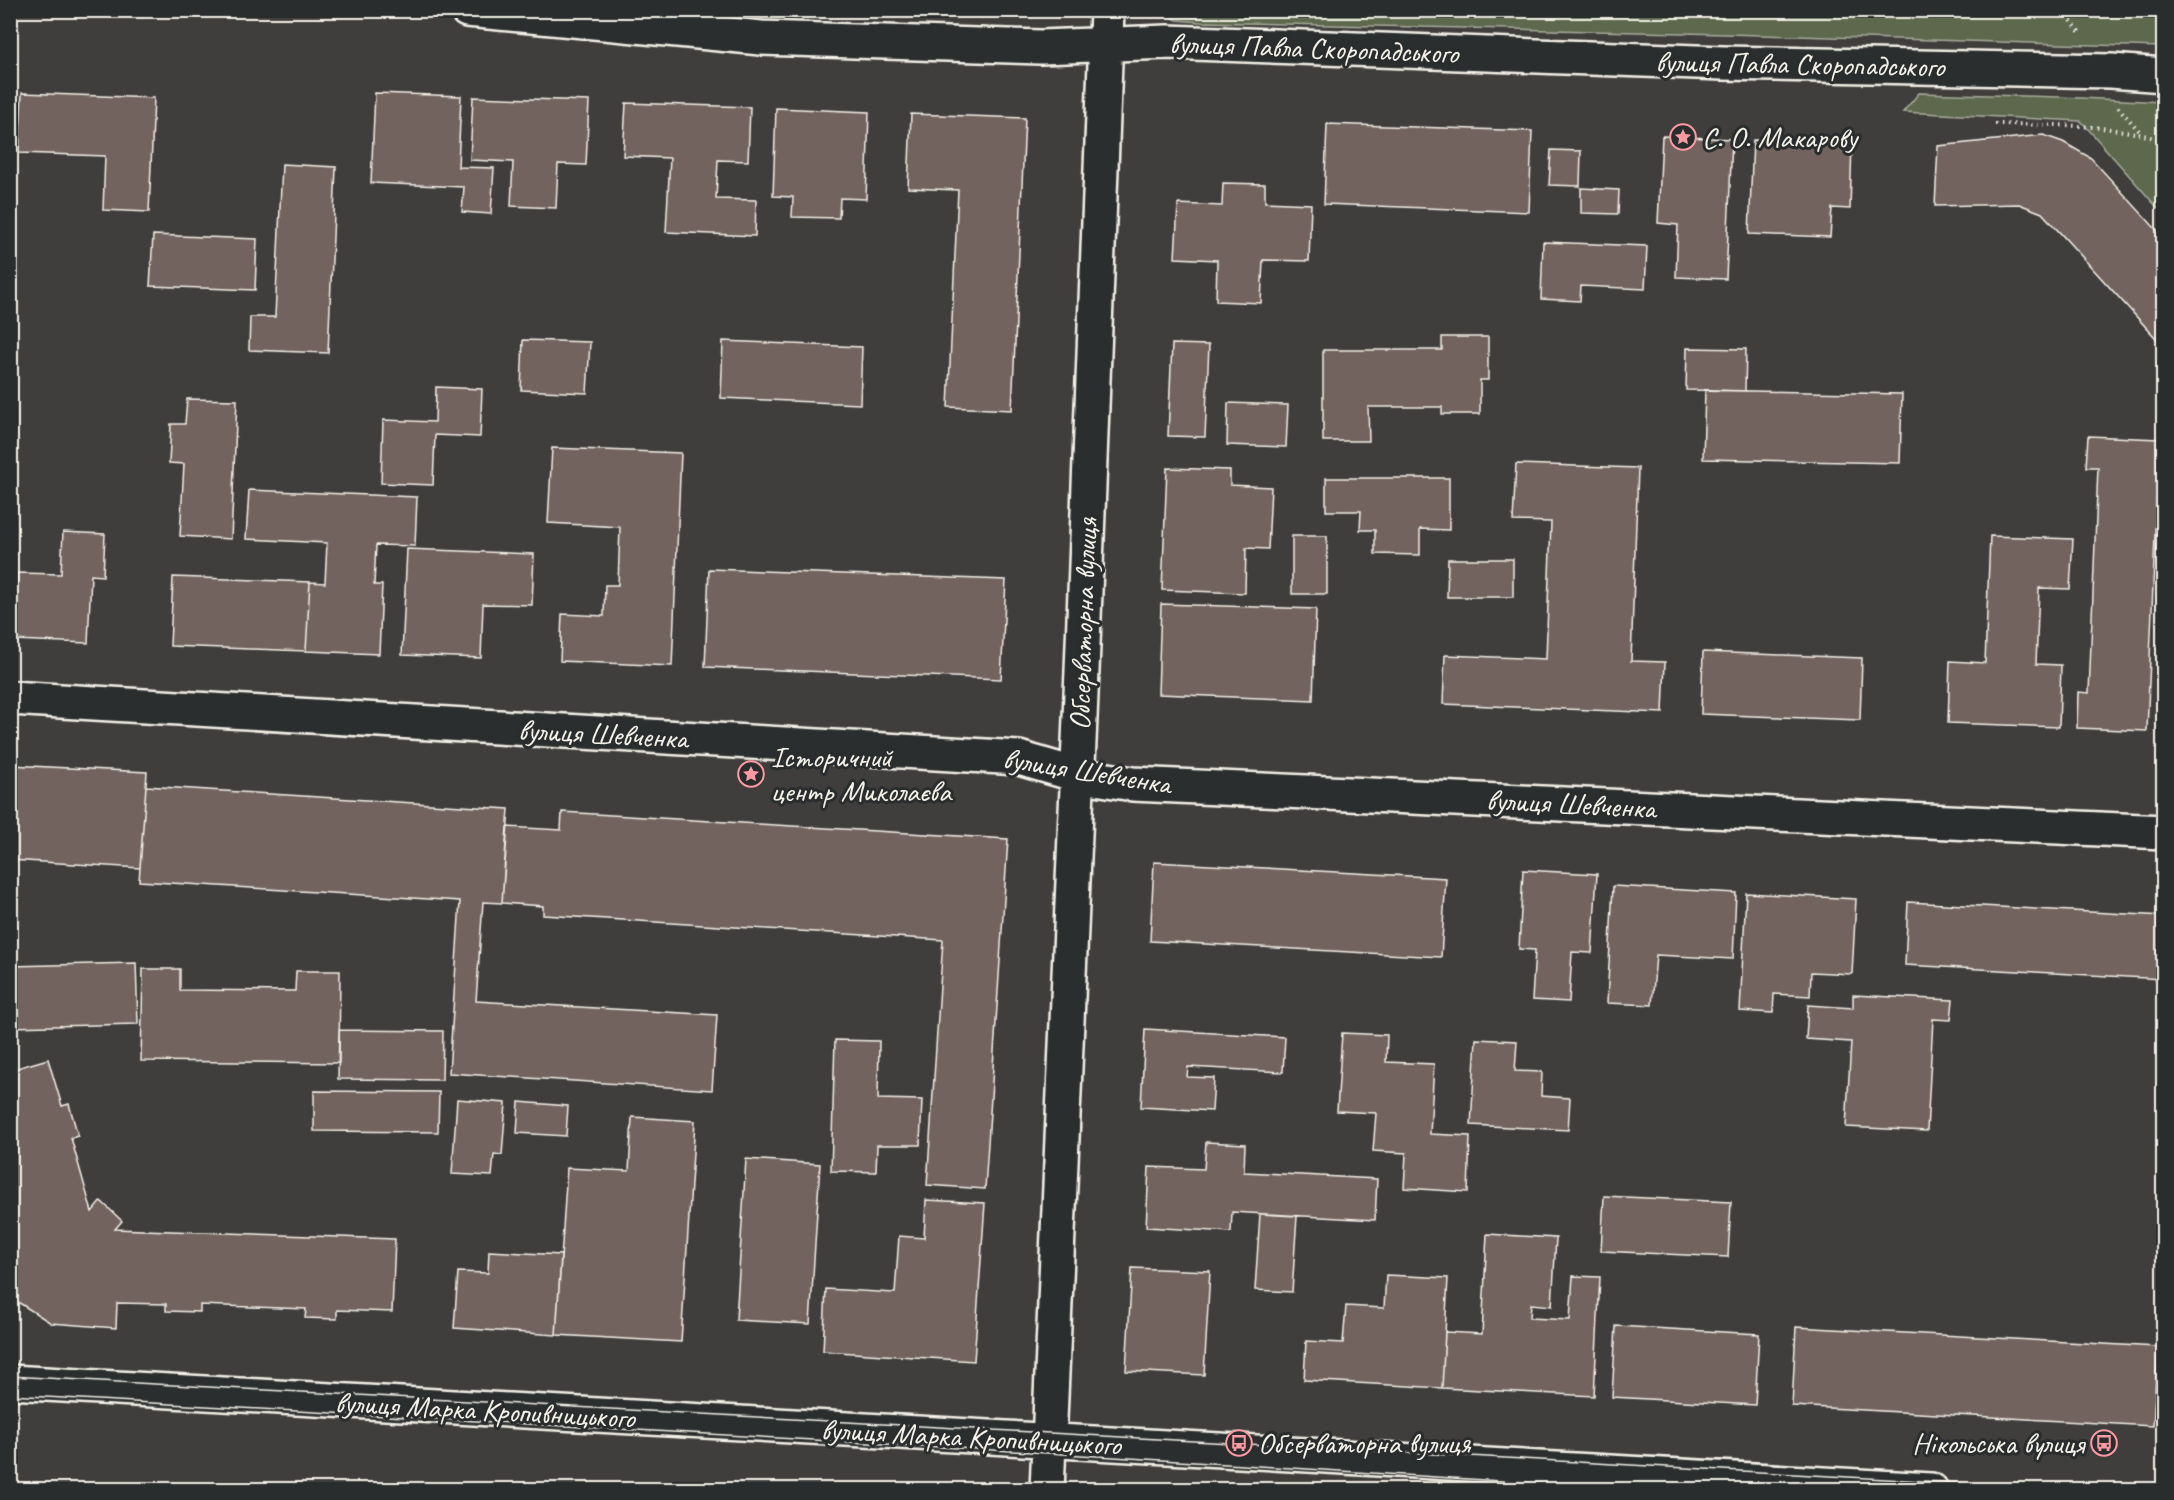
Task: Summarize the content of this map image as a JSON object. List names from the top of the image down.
{
  "streets": {
    "street": [
      "вулиця Павла Скоропадського",
      "Обсерваторна вулиця",
      "вулиця Шевченка",
      "вулиця Марка Кропивницького"
    ]
  },
  "crossings": [
    ["вулиця Павла Скоропадського", "Обсерваторна вулиця"],
    ["Обсерваторна вулиця", "вулиця Шевченка"],
    ["Обсерваторна вулиця", "вулиця Марка Кропивницького"]
  ],
  "places": {
    "place": ["С. О. Макарову", "Історичний центр Миколаєва"],
    "bus stop": ["Обсерваторна вулиця", "Нікольська вулиця"]
  }
}
